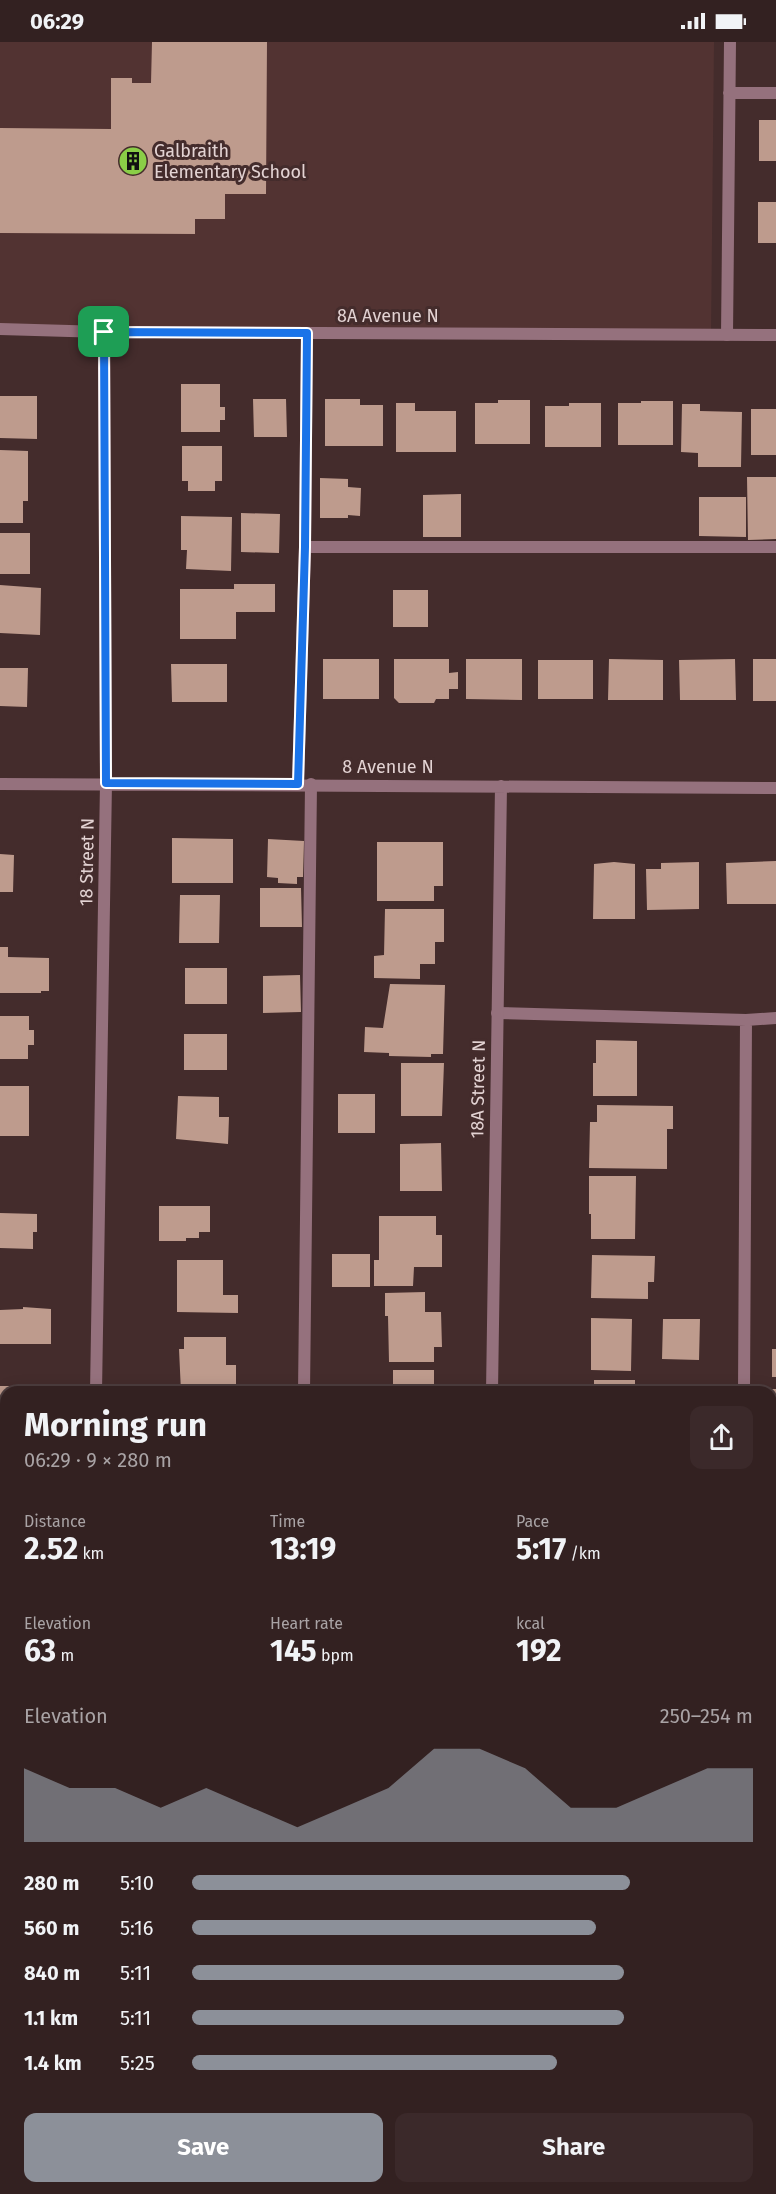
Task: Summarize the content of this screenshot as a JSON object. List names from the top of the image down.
{
  "streets": {
    "street": [
      "8A Avenue N",
      "8 Avenue N",
      "18 Street N",
      "18A Street N"
    ]
  },
  "crossings": [
    ["8A Avenue N", "18 Street N"],
    ["8 Avenue N", "18 Street N"],
    ["8 Avenue N", "18A Street N"]
  ],
  "places": {
    "building": ["Galbraith Elementary School"]
  },
  "page": {
    "status": "06:29",
    "heading": ["Morning run", "06:29 · 9 × 280 m"],
    "stats": [
      ["Distance", "2.52 km"],
      ["Time", "13:19"],
      ["Pace", "5:17 /km"],
      ["Elevation", "63 m"],
      ["Heart rate", "145 bpm"],
      ["kcal", "192"]
    ],
    "chart": ["Elevation", "250–254 m"],
    "list": [
      {
        "name": "280 m",
        "note": "5:10"
      },
      {
        "name": "560 m",
        "note": "5:16"
      },
      {
        "name": "840 m",
        "note": "5:11"
      },
      {
        "name": "1.1 km",
        "note": "5:11"
      },
      {
        "name": "1.4 km",
        "note": "5:25"
      }
    ],
    "buttons": ["Save", "Share"]
  }
}
